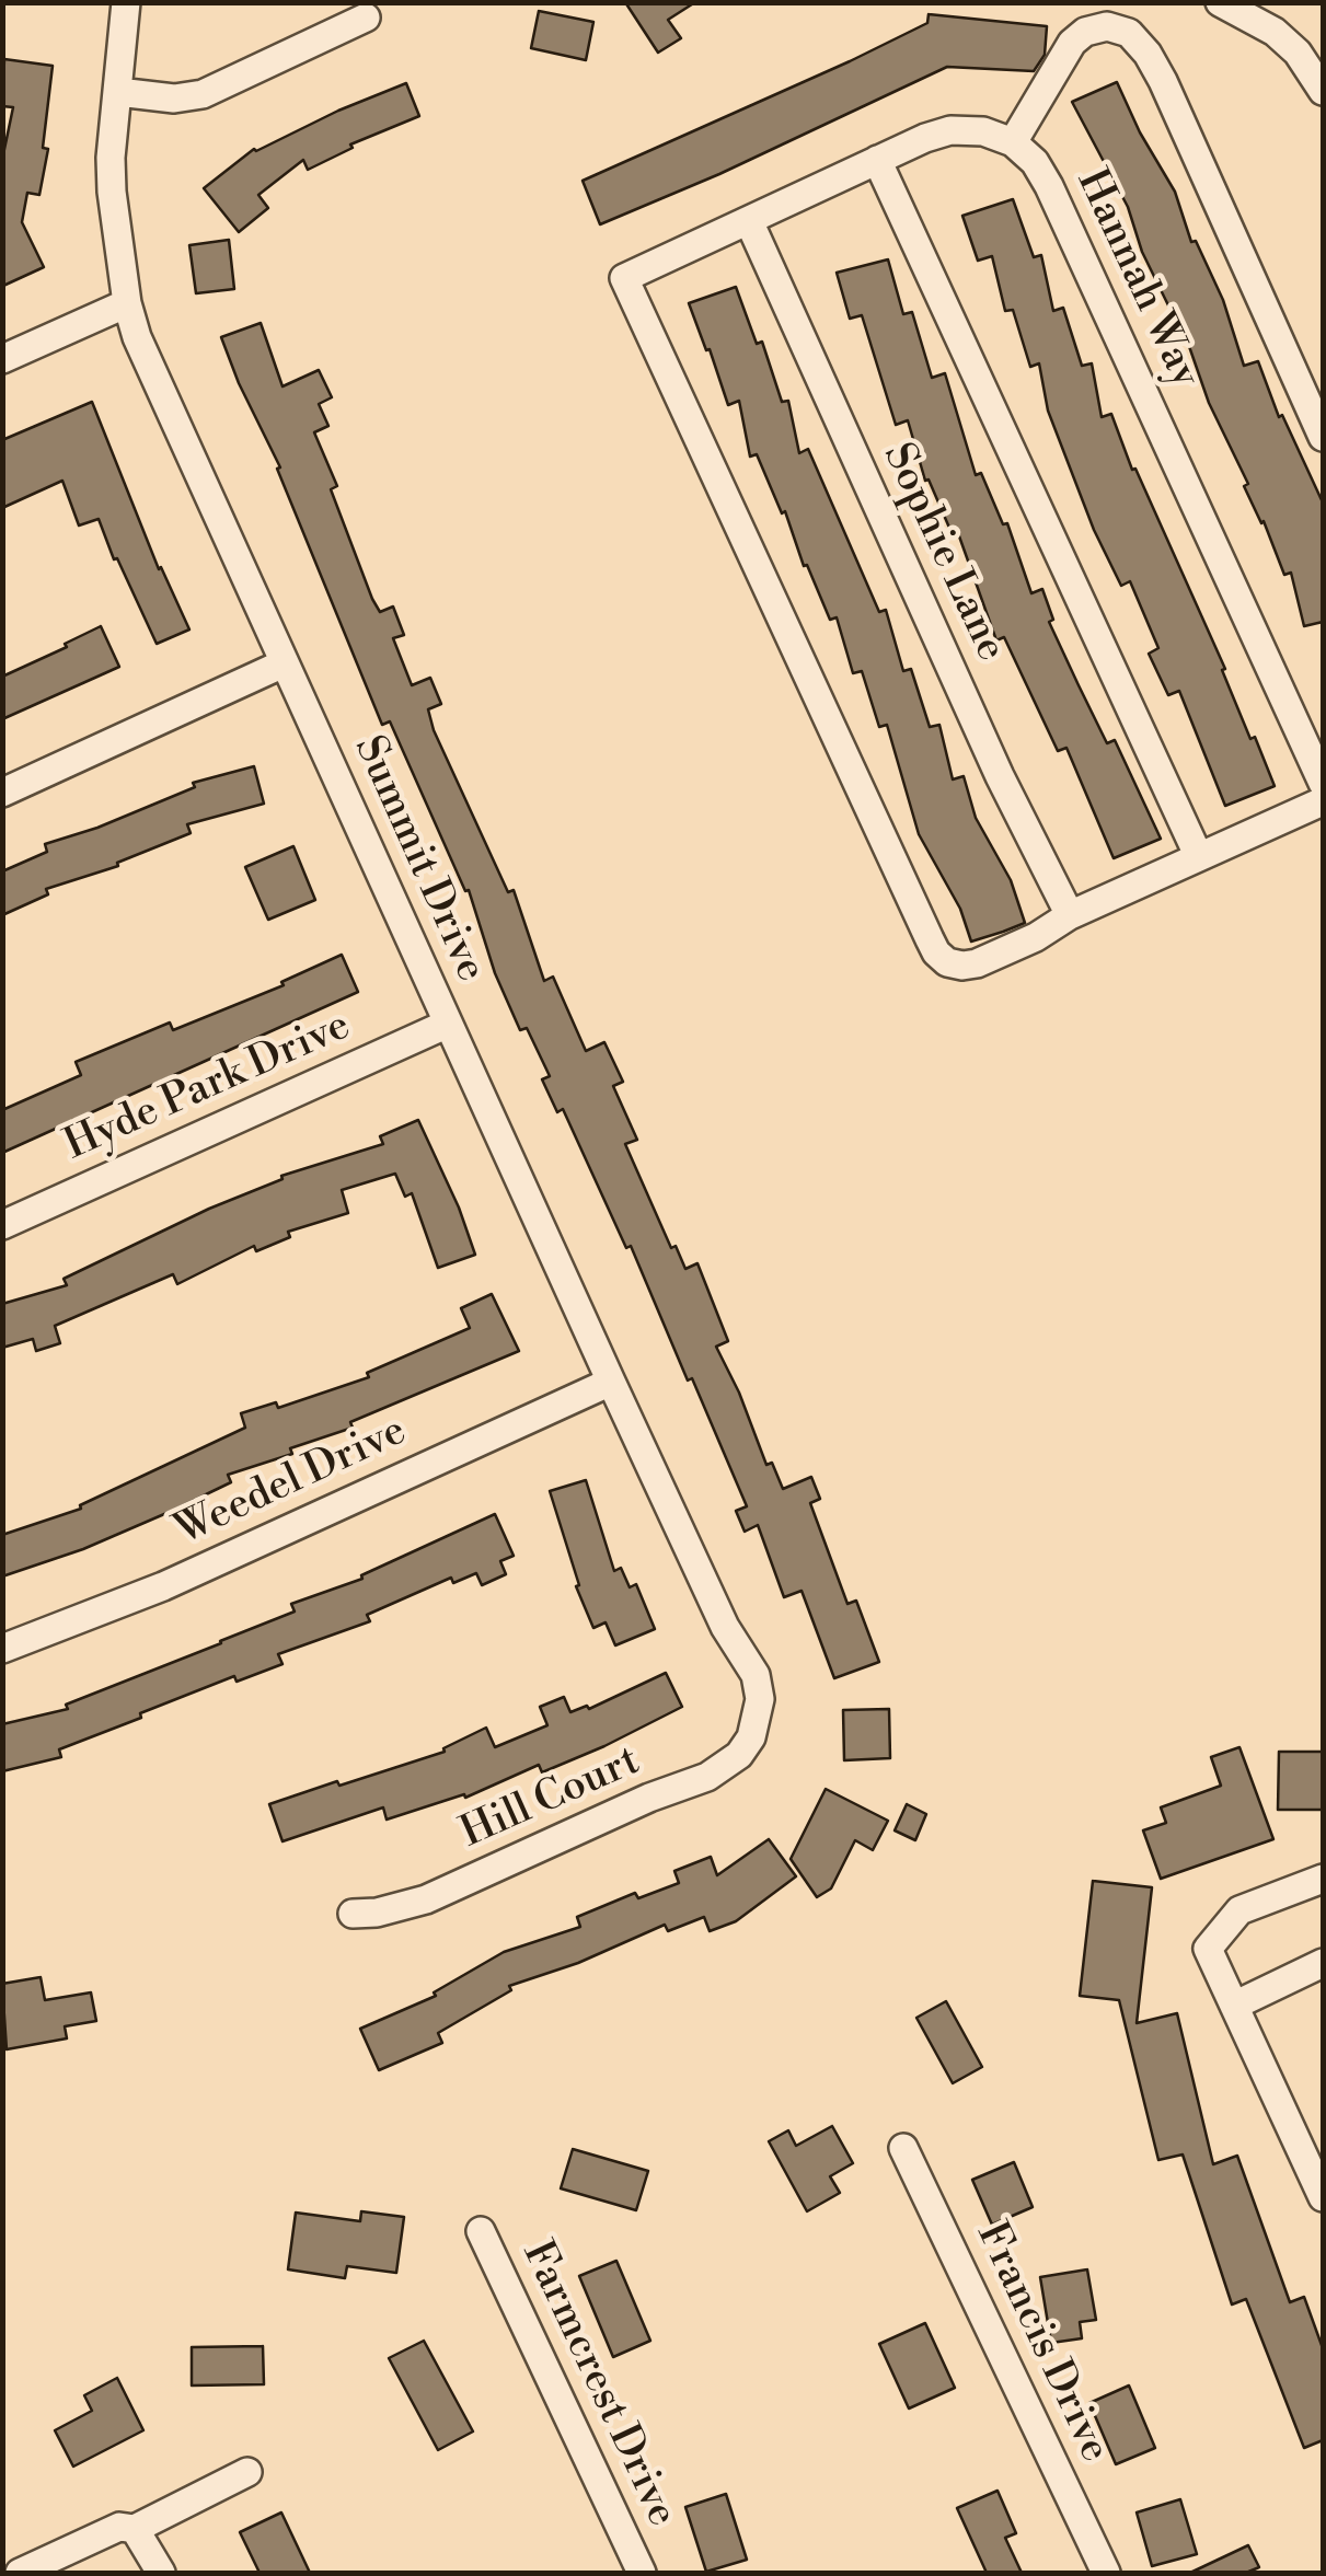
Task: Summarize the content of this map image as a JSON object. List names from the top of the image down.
{
  "streets": {
    "street": [
      "Hannah Way",
      "Sophie Lane",
      "Summit Drive",
      "Hyde Park Drive",
      "Weedel Drive",
      "Hill Court",
      "Francis Drive",
      "Farmcrest Drive"
    ]
  },
  "crossings": [
    ["Summit Drive", "Hyde Park Drive"],
    ["Summit Drive", "Weedel Drive"],
    ["Summit Drive", "Hill Court"]
  ]
}
